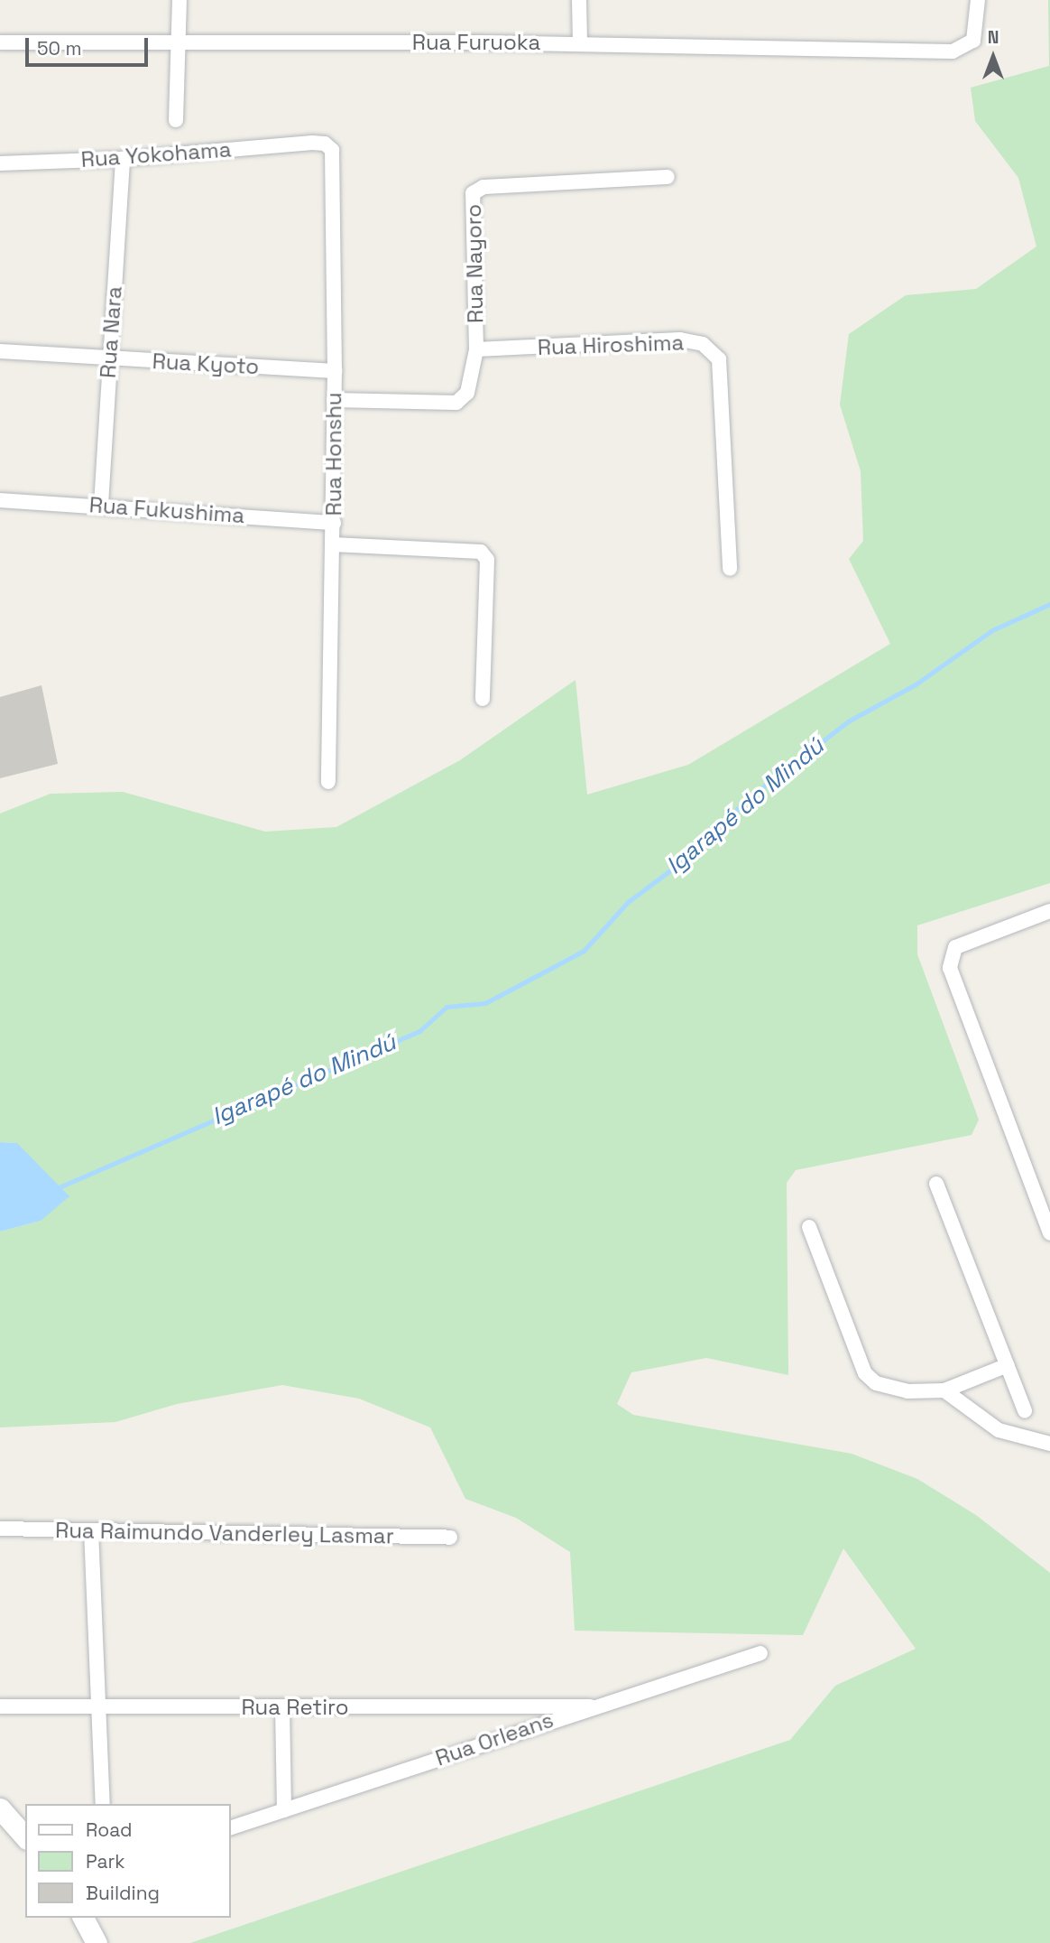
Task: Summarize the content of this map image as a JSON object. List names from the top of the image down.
{
  "streets": {
    "street": [
      "Rua Furuoka",
      "Rua Yokohama",
      "Rua Nayoro",
      "Rua Nara",
      "Rua Hiroshima",
      "Rua Kyoto",
      "Rua Honshu",
      "Rua Fukushima",
      "Rua Raimundo Vanderley Lasmar",
      "Rua Retiro",
      "Rua Orleans"
    ]
  },
  "crossings": [
    ["Rua Yokohama", "Rua Nara"],
    ["Rua Yokohama", "Rua Honshu"],
    ["Rua Nayoro", "Rua Hiroshima"],
    ["Rua Nayoro", "Rua Honshu"],
    ["Rua Nara", "Rua Kyoto"],
    ["Rua Nara", "Rua Fukushima"],
    ["Rua Kyoto", "Rua Honshu"],
    ["Rua Honshu", "Rua Fukushima"],
    ["Rua Retiro", "Rua Orleans"]
  ],
  "water": ["Igarapé do Mindú"],
  "legend": ["Road", "Park", "Building"],
  "scale_bar": "50 m",
  "north": "top"
}
